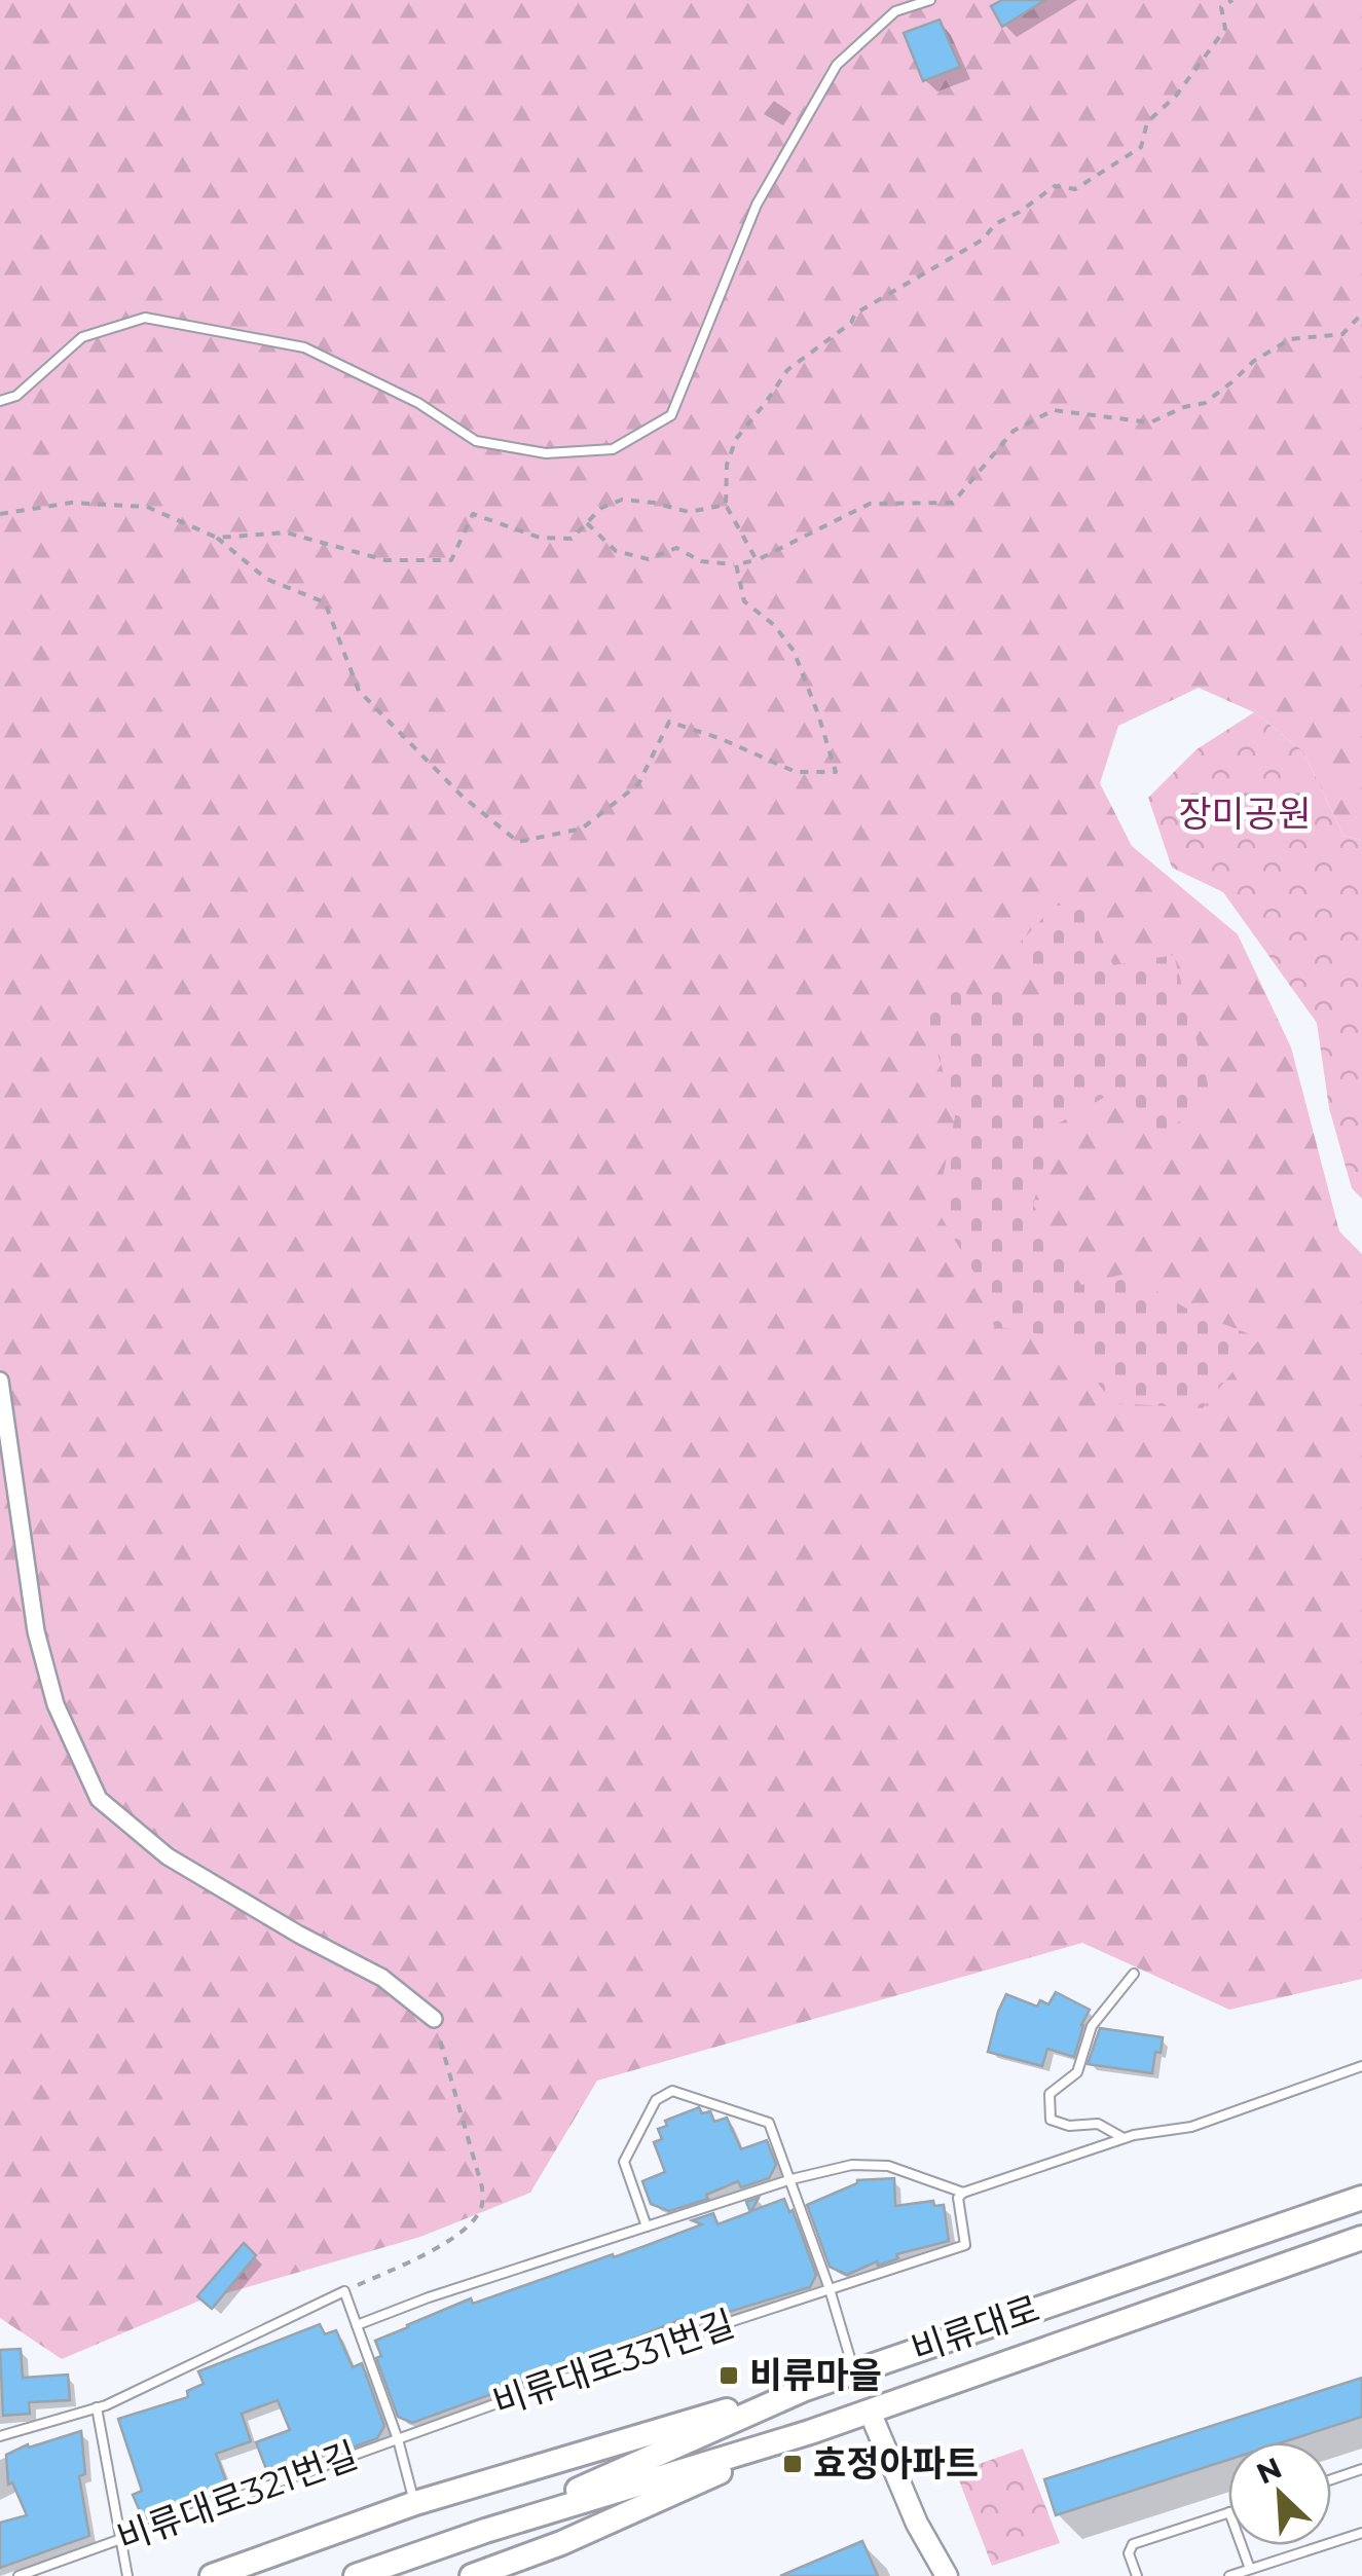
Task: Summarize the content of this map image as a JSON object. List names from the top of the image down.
{
  "streets": {
    "main road": ["비류대로"],
    "lane": ["비류대로331번길", "비류대로321번길"]
  },
  "crossings": [
    ["비류대로331번길", "비류대로321번길"]
  ],
  "parks": ["장미공원"],
  "places": {
    "transit": ["비류마을", "효정아파트"]
  },
  "north": "top left"
}
